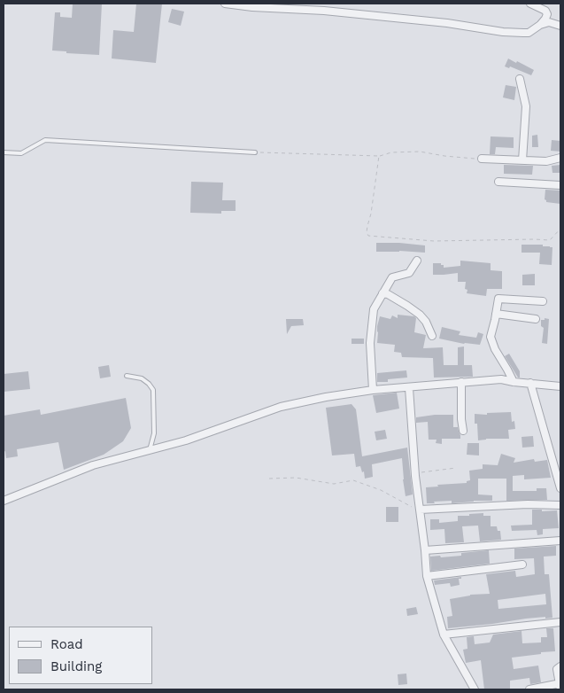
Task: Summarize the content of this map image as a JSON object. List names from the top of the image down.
{
  "legend": ["Road", "Building"]
}
